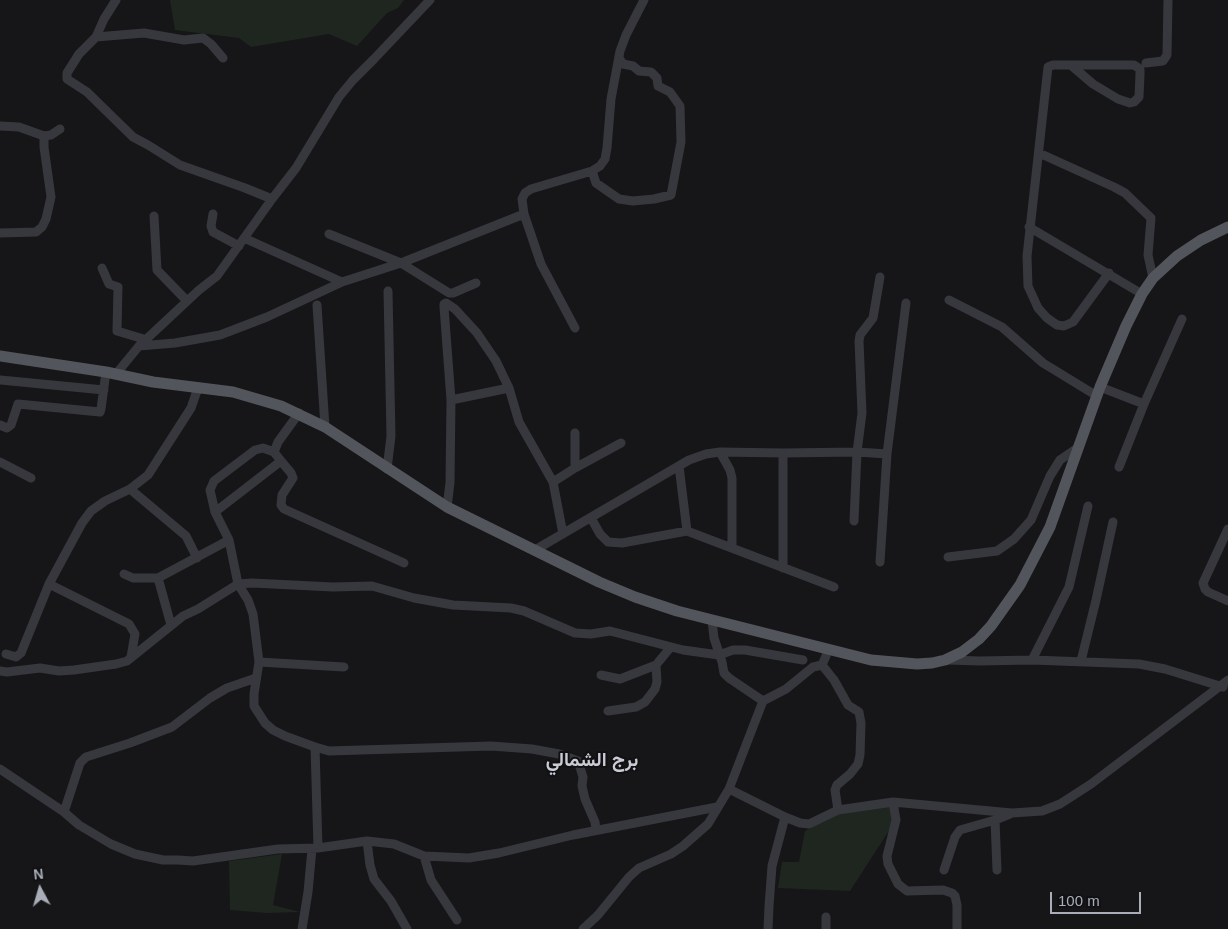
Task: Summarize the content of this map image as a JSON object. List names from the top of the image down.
{
  "districts": ["برج الشمالي"],
  "scale_bar": "100 m",
  "north": "top"
}
